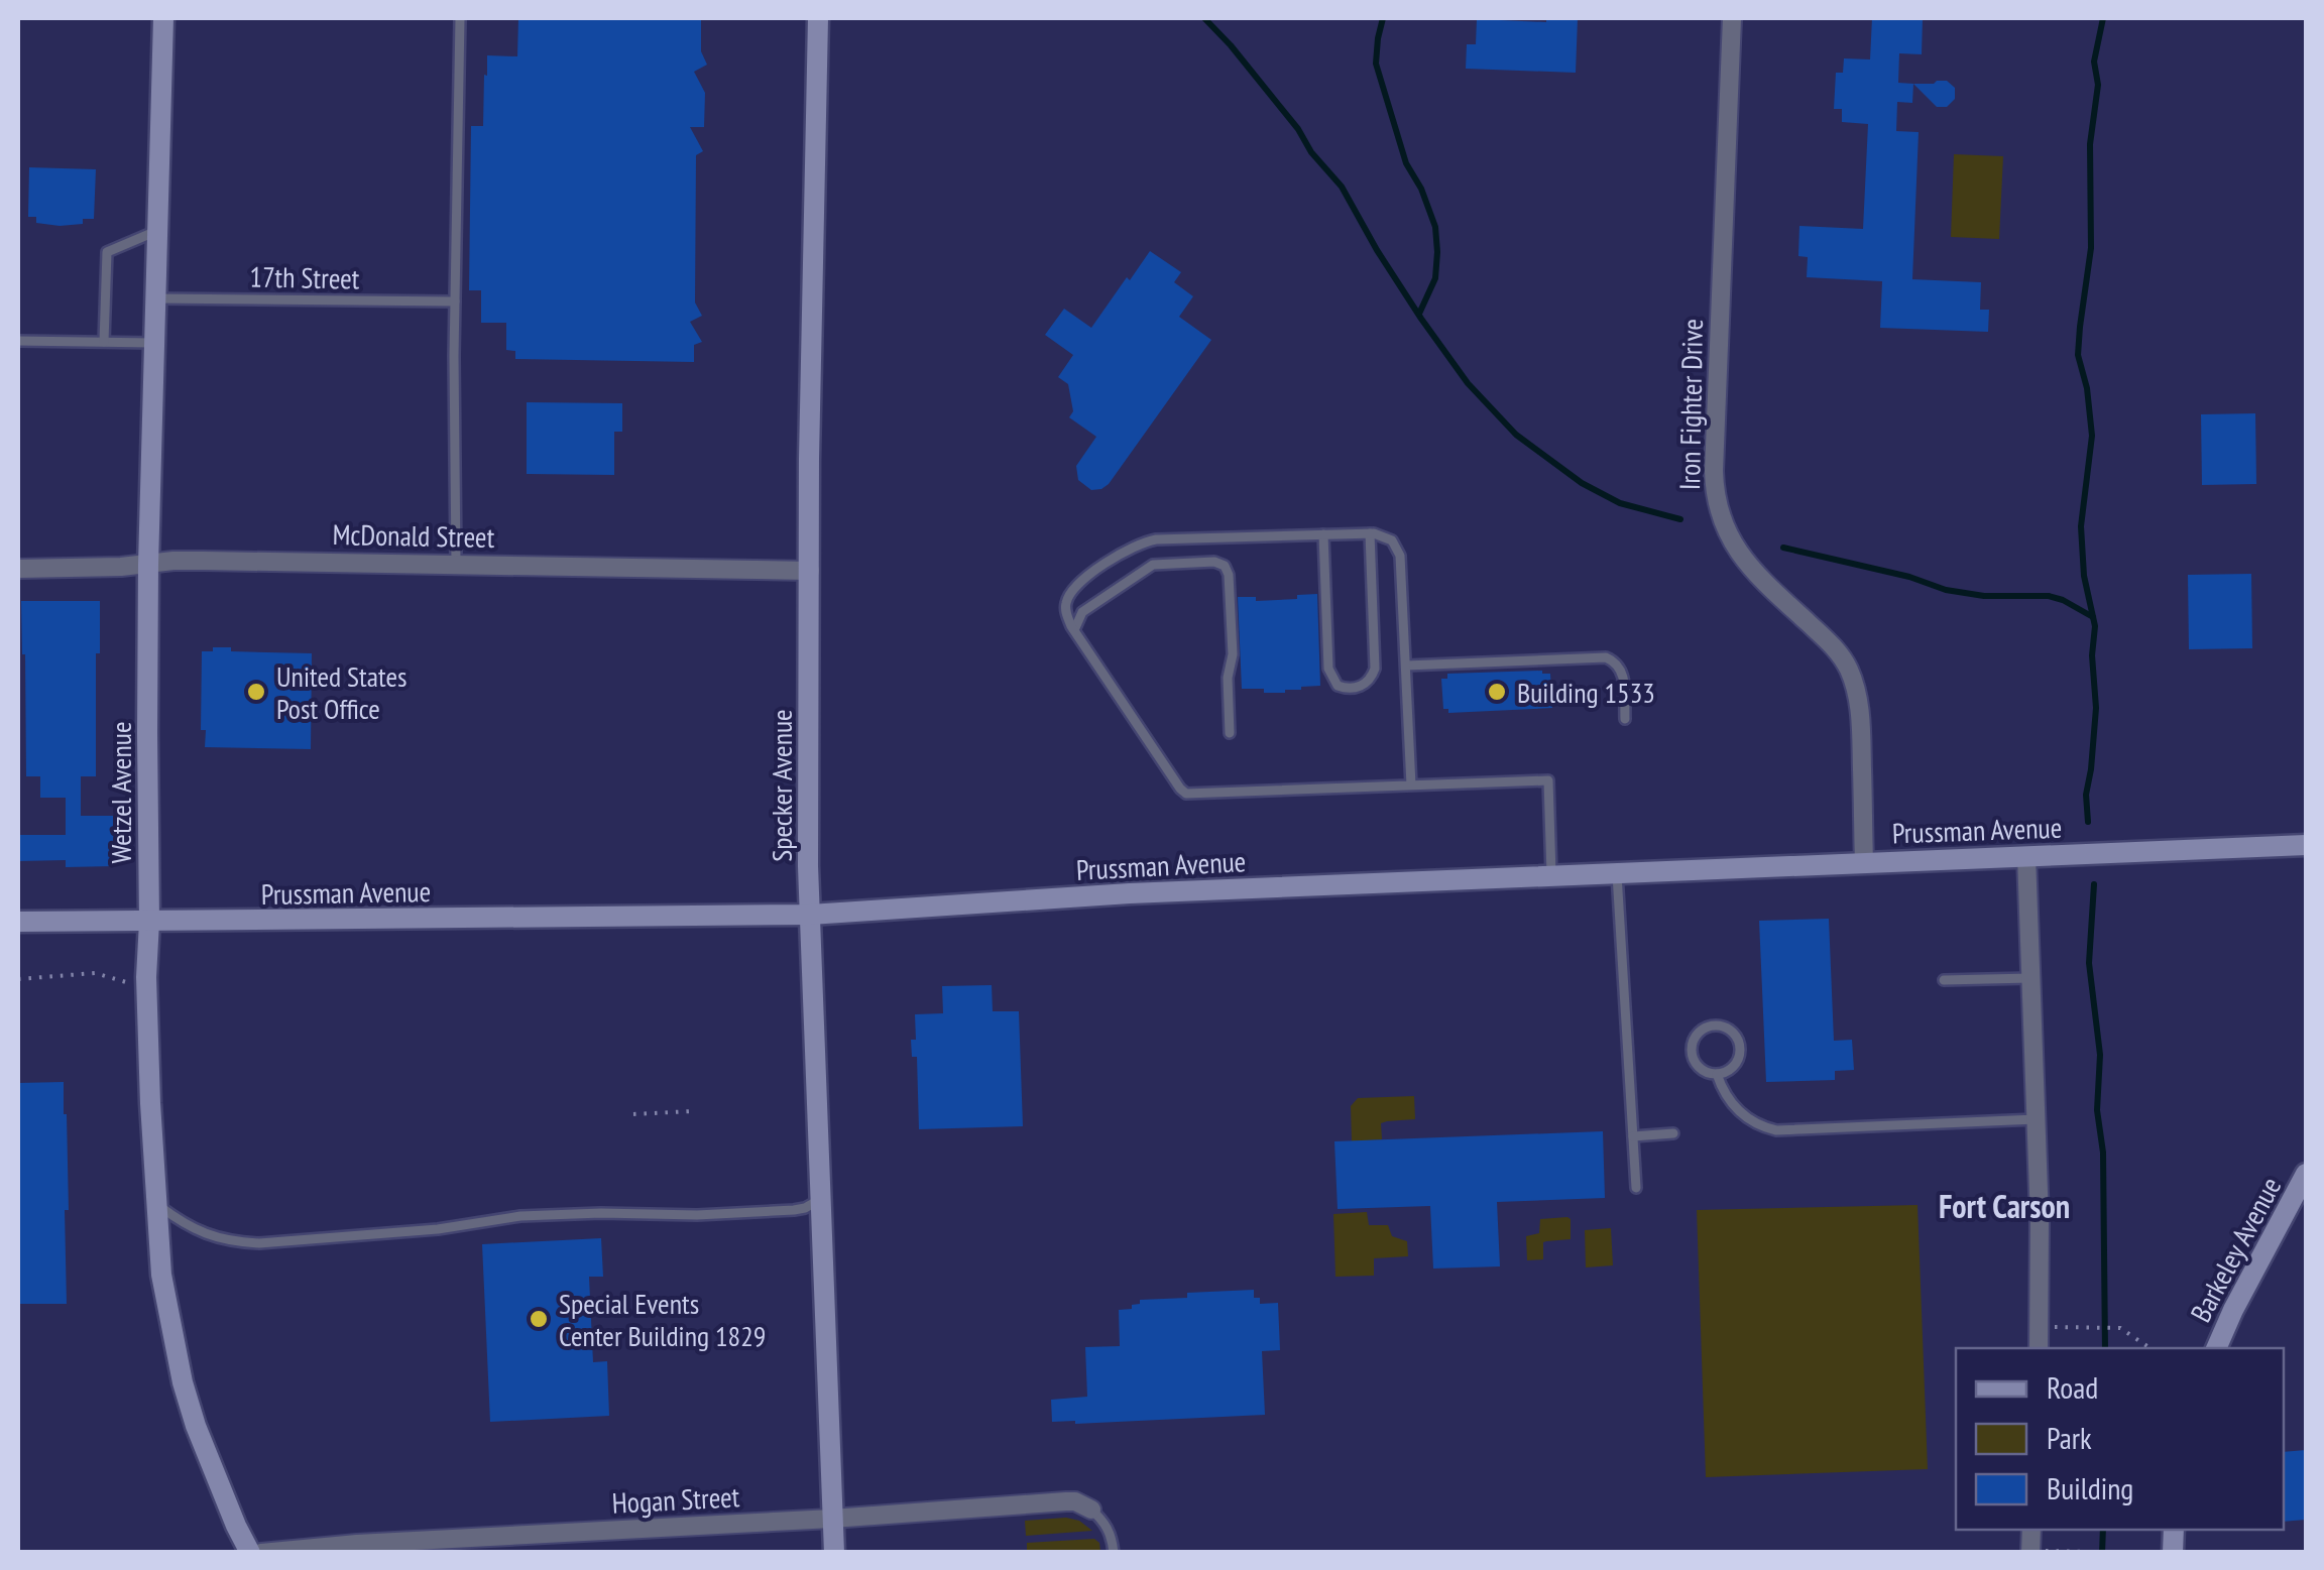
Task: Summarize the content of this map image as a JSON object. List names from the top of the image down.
{
  "streets": {
    "street": [
      "Iron Fighter Drive",
      "McDonald Street",
      "Specker Avenue",
      "Wetzel Avenue",
      "Prussman Avenue",
      "Barkeley Avenue",
      "Hogan Street"
    ],
    "lane": ["17th Street"]
  },
  "crossings": [
    ["17th Street", "Wetzel Avenue"],
    ["Iron Fighter Drive", "Prussman Avenue"],
    ["McDonald Street", "Specker Avenue"],
    ["McDonald Street", "Wetzel Avenue"],
    ["Specker Avenue", "Prussman Avenue"],
    ["Specker Avenue", "Hogan Street"],
    ["Wetzel Avenue", "Prussman Avenue"]
  ],
  "districts": ["Fort Carson"],
  "places": ["United States Post Office", "Building 1533", "Special Events Center Building 1829"],
  "legend": ["Road", "Park", "Building"]
}
